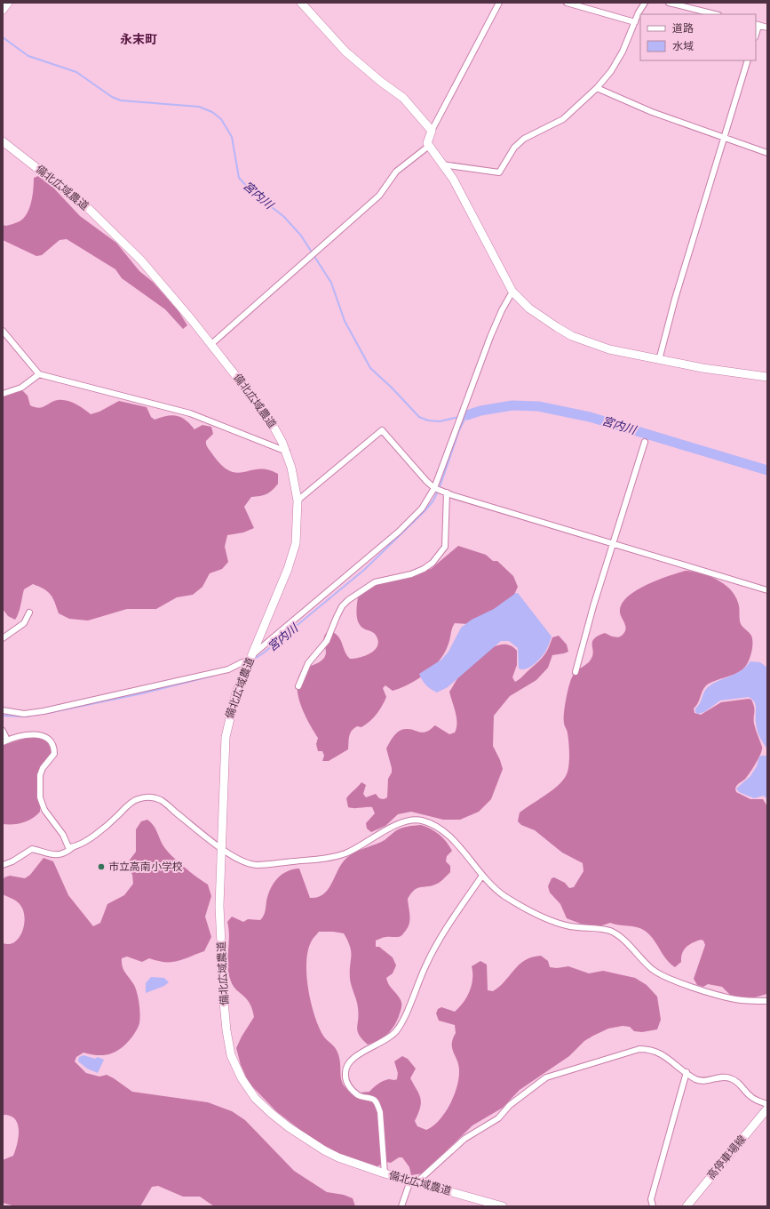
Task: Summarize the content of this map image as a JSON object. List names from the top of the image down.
{
  "streets": {
    "street": ["備北広域農道", "高停車場線"]
  },
  "districts": ["永末町"],
  "water": ["宮内川"],
  "places": ["市立高南小学校"],
  "legend": ["道路", "水域"]
}
